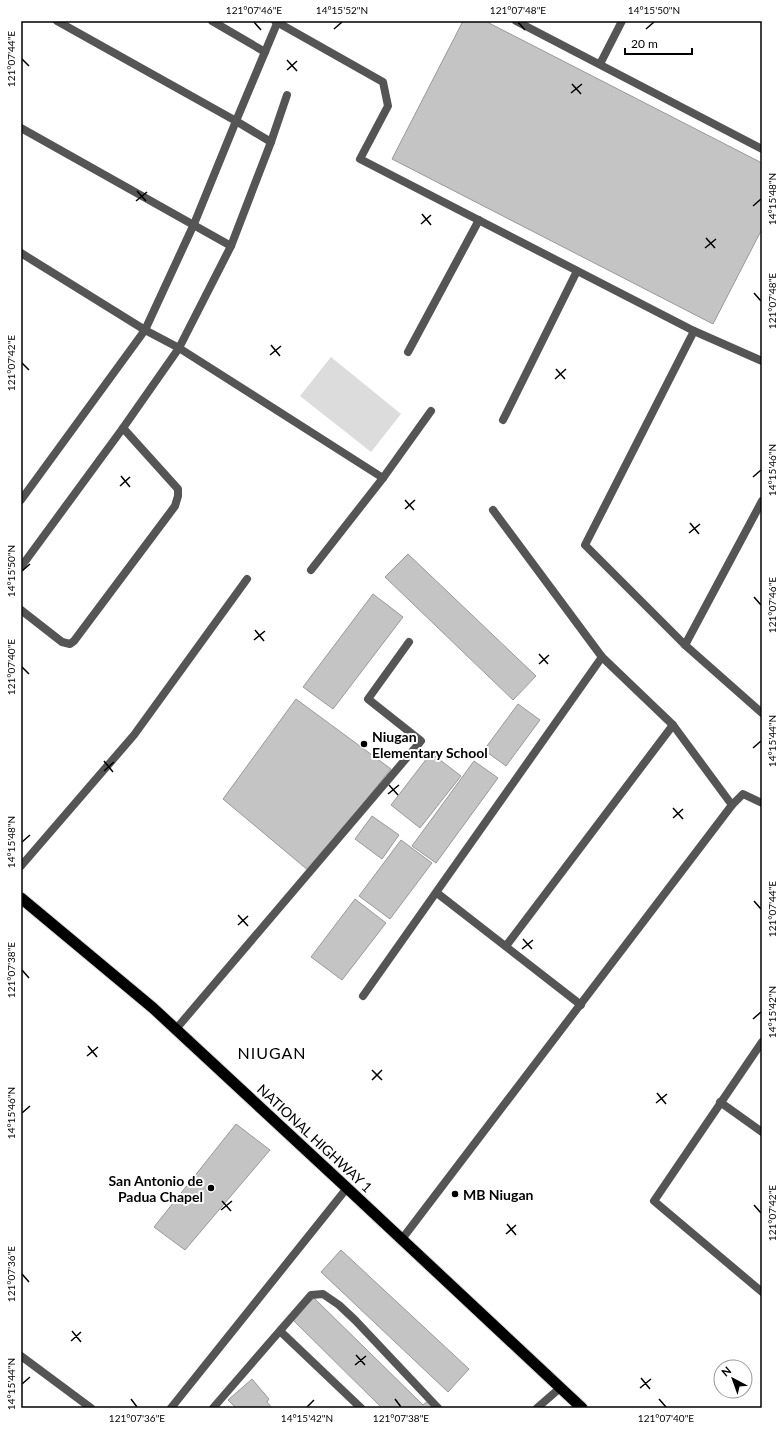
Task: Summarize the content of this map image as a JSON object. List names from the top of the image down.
{
  "streets": {
    "highway": ["NATIONAL HIGHWAY 1"]
  },
  "districts": ["NIUGAN"],
  "places": ["Niugan Elementary School", "San Antonio de Padua Chapel", "MB Niugan"],
  "scale_bar": "20 m",
  "north": "top left",
  "coordinates": [
    "121°07'46\"E",
    "14°15'52\"N",
    "121°07'48\"E",
    "14°15'50\"N",
    "121°07'44\"E",
    "14°15'48\"N",
    "121°07'42\"E",
    "14°15'46\"N",
    "121°07'40\"E",
    "14°15'44\"N",
    "121°07'38\"E",
    "14°15'42\"N",
    "121°07'36\"E"
  ]
}
